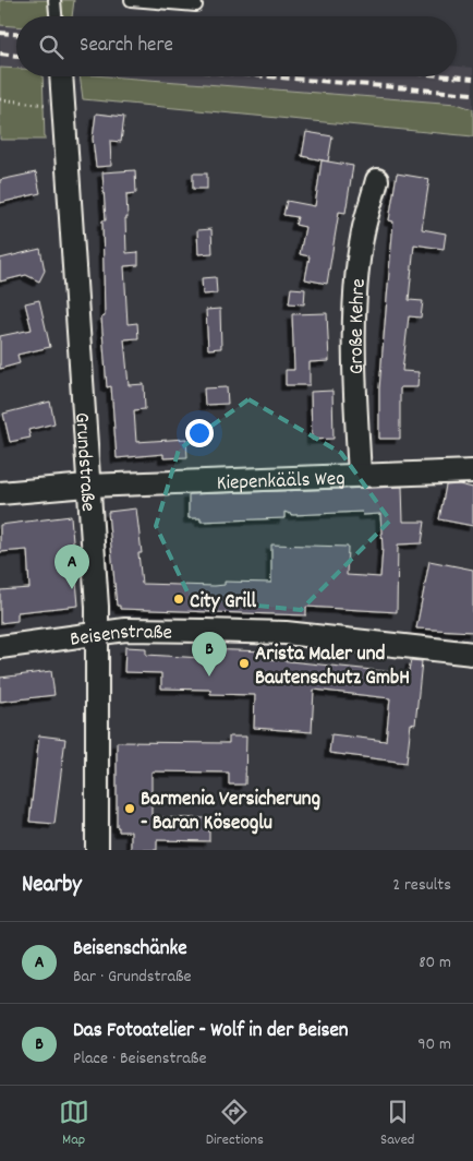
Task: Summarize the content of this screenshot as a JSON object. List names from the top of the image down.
{
  "streets": {
    "street": [
      "Große Kehre",
      "Grundstraße",
      "Kiepenkääls Weg",
      "Beisenstraße"
    ]
  },
  "crossings": [
    ["Große Kehre", "Kiepenkääls Weg"],
    ["Grundstraße", "Kiepenkääls Weg"],
    ["Grundstraße", "Beisenstraße"]
  ],
  "places": ["City Grill", "Arista Maler und Bautenschutz GmbH", "Barmenia Versicherung - Baran Köseoglu"],
  "page": {
    "search": "Search here",
    "pins": ["A", "B"],
    "heading": ["Nearby", "2 results"],
    "list": [
      {
        "mark": "A",
        "name": "Beisenschänke",
        "note": "Bar · Grundstraße",
        "value": "80 m"
      },
      {
        "mark": "B",
        "name": "Das Fotoatelier - Wolf in der Beisen",
        "note": "Place · Beisenstraße",
        "value": "90 m"
      }
    ],
    "nav": ["Map", "Directions", "Saved"]
  }
}
